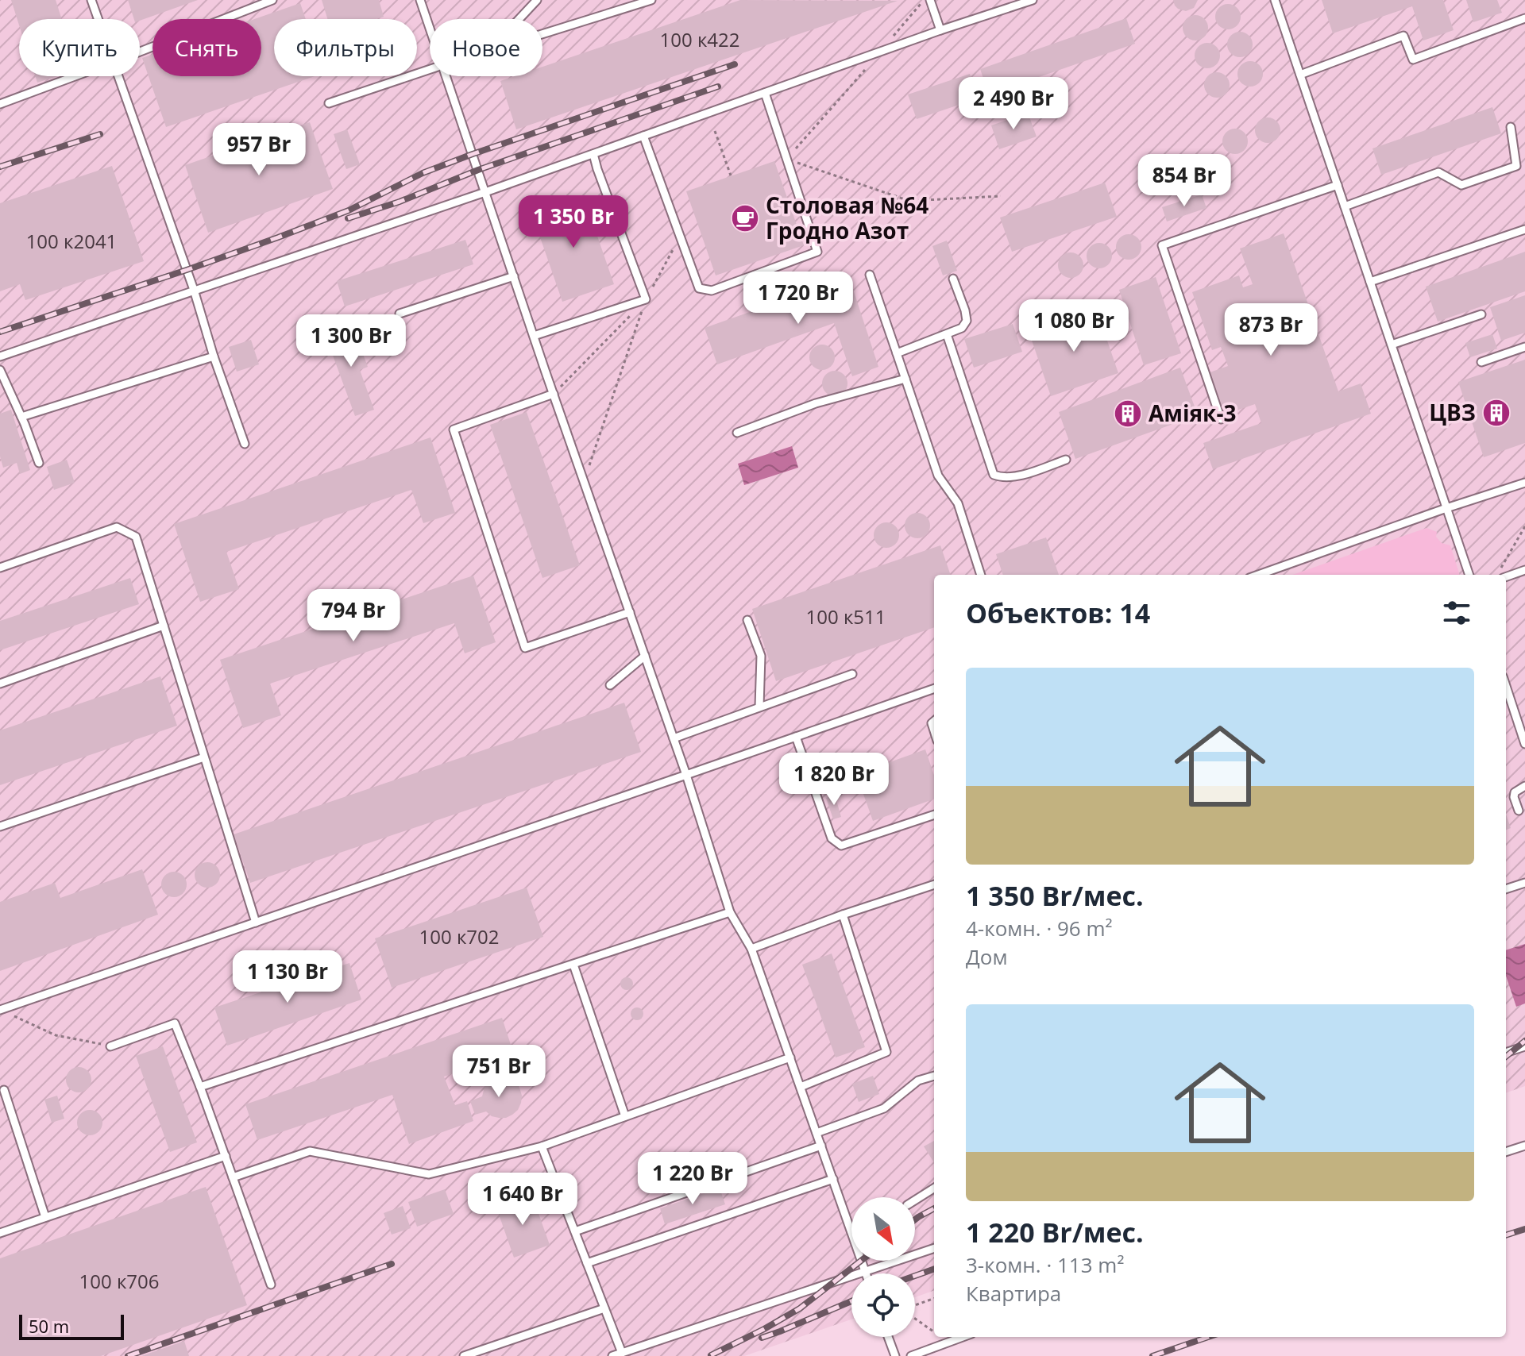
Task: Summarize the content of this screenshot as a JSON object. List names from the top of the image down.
{
  "places": {
    "cafe": ["Столовая №64 Гродно Азот"],
    "building": ["ЦВЗ", "Аміяк-3"]
  },
  "house_numbers": [
    "100 к422",
    "100 к2041",
    "100 к511",
    "100 к702",
    "100 к706"
  ],
  "scale_bar": "50 m",
  "north": "bottom right",
  "page": {
    "chip": [
      "Купить",
      "Снять",
      "Фильтры",
      "Новое"
    ],
    "price": [
      "2 490 Br",
      "957 Br",
      "854 Br",
      "1 350 Br",
      "1 720 Br",
      "1 080 Br",
      "873 Br",
      "1 300 Br",
      "794 Br",
      "1 820 Br",
      "1 130 Br",
      "751 Br",
      "1 220 Br",
      "1 640 Br"
    ],
    "heading": "Объектов: 14",
    "list": [
      {
        "name": "1 350 Br/мес.",
        "note": "4-комн. · 96 m² · Дом"
      },
      {
        "name": "1 220 Br/мес.",
        "note": "3-комн. · 113 m² · Квартира"
      }
    ],
    "scale": "50 m"
  }
}
